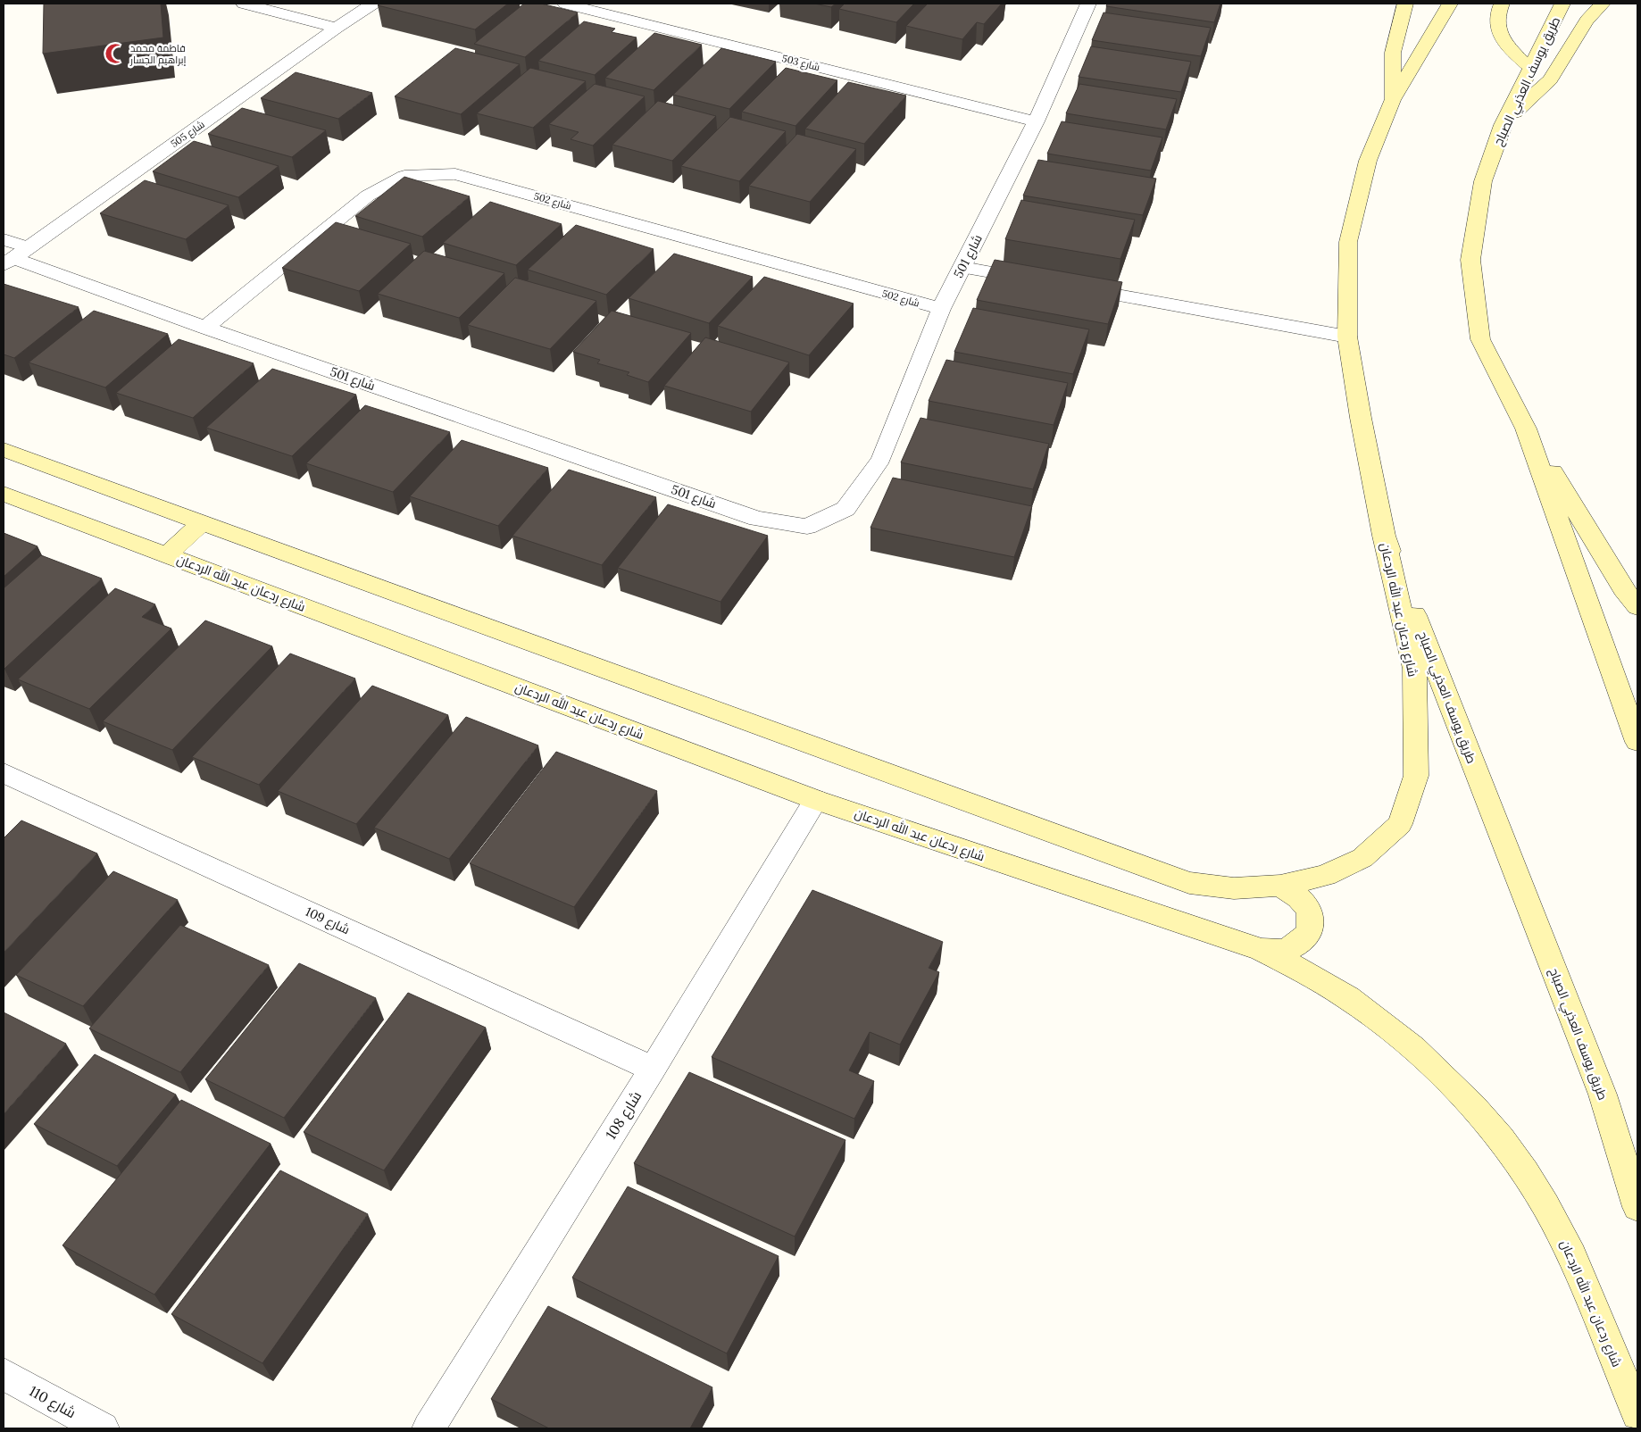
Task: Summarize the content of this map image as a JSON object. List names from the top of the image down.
{
  "streets": {
    "street": [
      "شارع 503",
      "طريق يوسف العذبي الصباح",
      "شارع 505",
      "شارع 502",
      "شارع 501",
      "شارع ردعان عبد الله الردعان",
      "شارع 109",
      "شارع 108",
      "شارع 110"
    ]
  },
  "crossings": [
    ["شارع 503", "شارع 501"],
    ["طريق يوسف العذبي الصباح", "شارع ردعان عبد الله الردعان"],
    ["شارع 505", "شارع 501"],
    ["شارع 502", "شارع 501"],
    ["شارع ردعان عبد الله الردعان", "شارع 108"],
    ["شارع 109", "شارع 108"]
  ],
  "places": {
    "mosque": ["فاطمة محمد إبراهيم الجسار"]
  }
}
